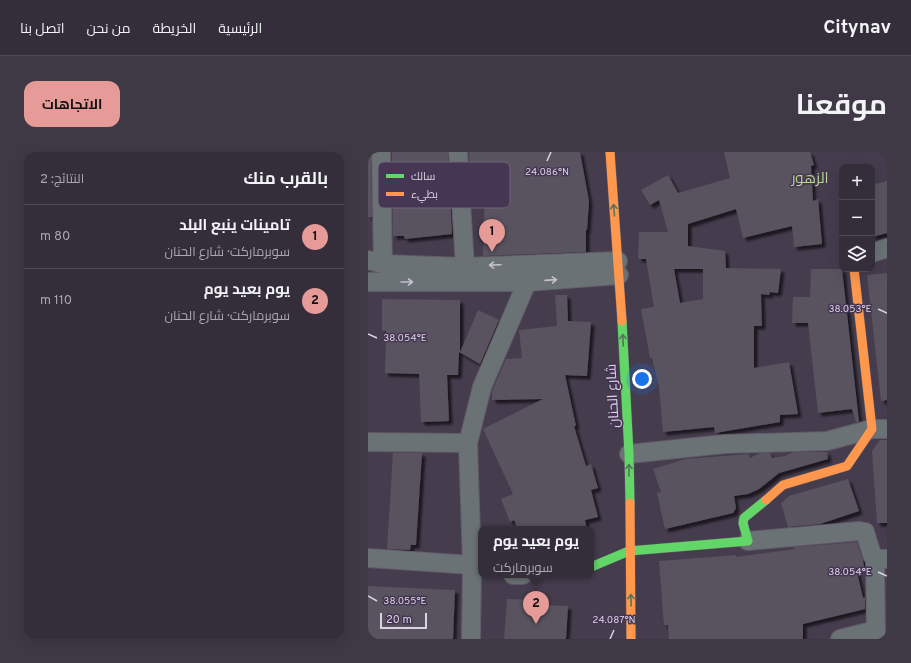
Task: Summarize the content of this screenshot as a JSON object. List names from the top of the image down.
{
  "streets": {
    "street": ["شارع الحنان"]
  },
  "one_way": ["شارع الحنان"],
  "districts": ["الزهور"],
  "legend": ["سالك", "بطيء"],
  "scale_bar": "20 m",
  "page": {
    "header": "Citynav",
    "nav": [
      "الرئيسية",
      "الخريطة",
      "من نحن",
      "اتصل بنا"
    ],
    "title": "موقعنا",
    "buttons": "الاتجاهات",
    "heading": ["بالقرب منك", "النتائج: 2"],
    "map_buttons": ["+", "−"],
    "list": [
      {
        "mark": "1",
        "name": "تامينات ينبع البلد",
        "note": "سوبرماركت · شارع الحنان",
        "value": "80 m"
      },
      {
        "mark": "2",
        "name": "يوم بعيد يوم",
        "note": "سوبرماركت · شارع الحنان",
        "value": "110 m"
      }
    ],
    "pins": ["1", "2"],
    "popup": ["يوم بعيد يوم", "سوبرماركت"],
    "scale": "20 m"
  },
  "coordinates": [
    "24.086°N",
    "38.053°E",
    "38.054°E",
    "38.055°E",
    "24.087°N"
  ]
}
